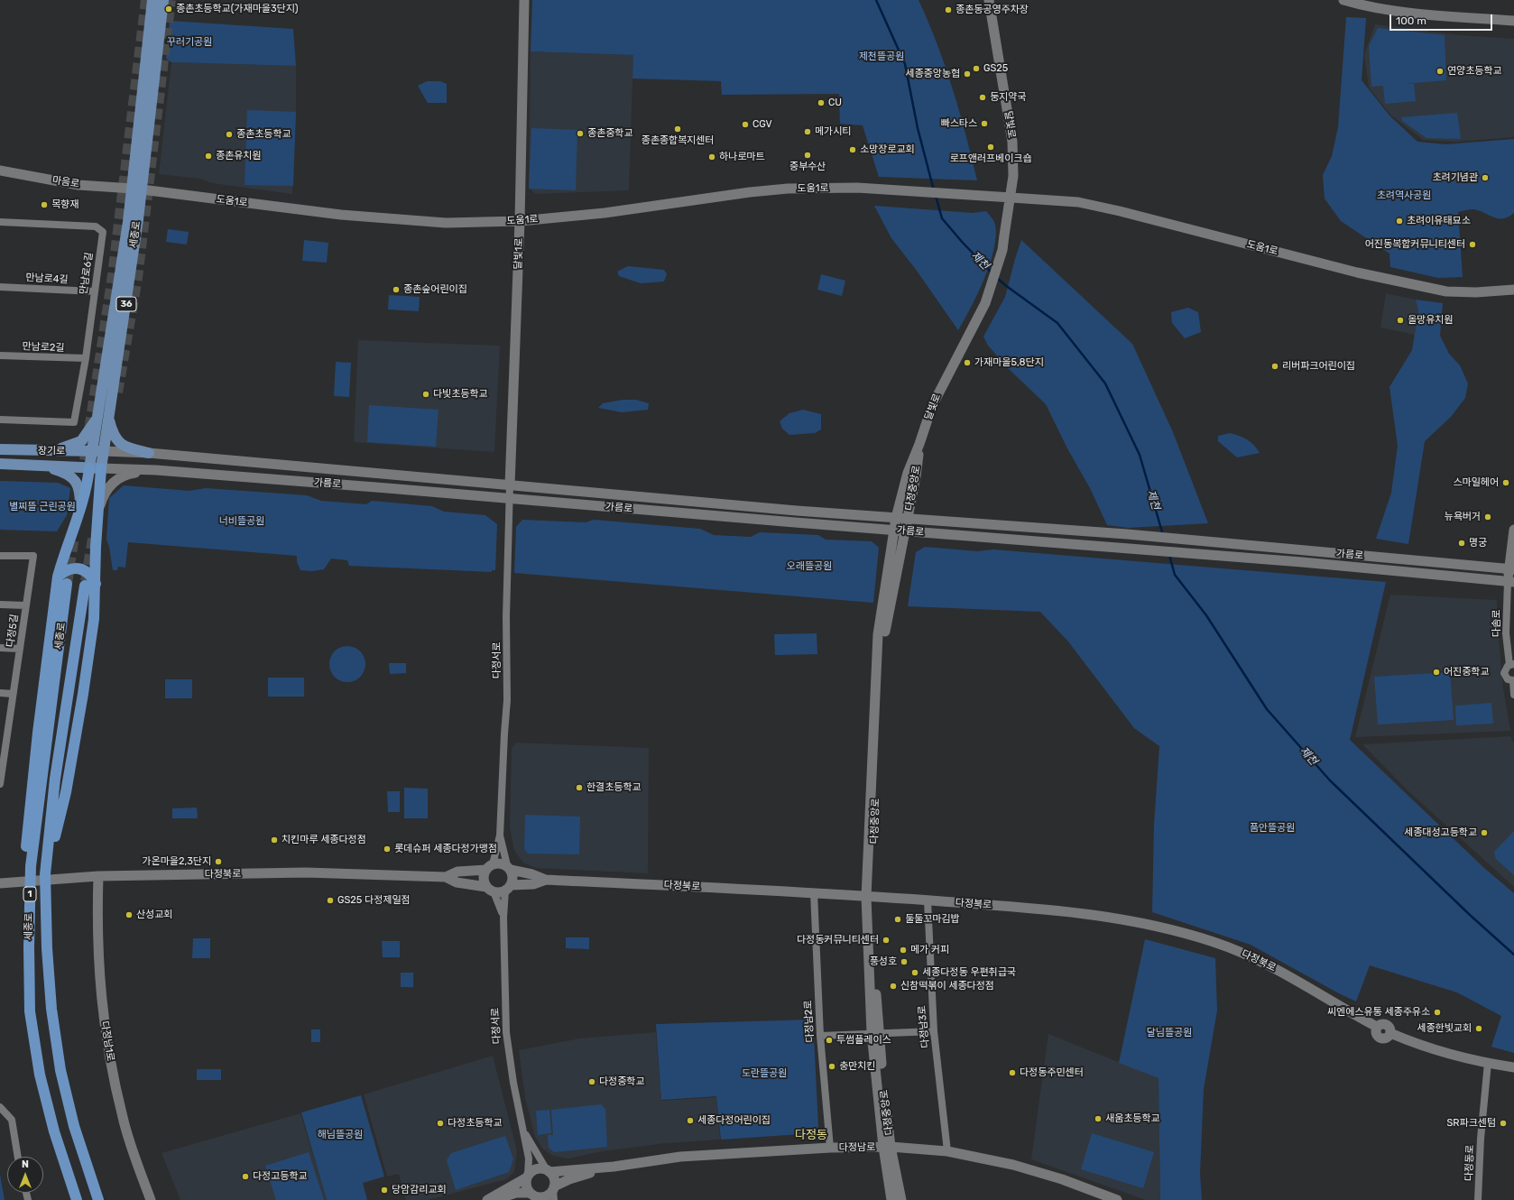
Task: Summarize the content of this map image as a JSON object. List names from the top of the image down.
{
  "streets": {
    "highway": ["세종로", "1"],
    "main road": ["36", "장기로"],
    "street": [
      "달빛로",
      "마음로",
      "도움1로",
      "달빛1로",
      "만남로6길",
      "만남로4길",
      "만남로2길",
      "가름로",
      "다정중앙로",
      "다솜로",
      "다정5길",
      "다정서로",
      "다정북로",
      "다정남2로",
      "다정남3로",
      "다정남1로",
      "다정남로",
      "다정동로"
    ]
  },
  "crossings": [
    ["달빛로", "도움1로"],
    ["달빛로", "가름로"],
    ["달빛로", "다정중앙로"],
    ["마음로", "도움1로"],
    ["마음로", "세종로"],
    ["도움1로", "세종로"],
    ["도움1로", "달빛1로"],
    ["세종로", "36"],
    ["세종로", "장기로"],
    ["세종로", "가름로"],
    ["달빛1로", "가름로"],
    ["달빛1로", "다정서로"],
    ["만남로6길", "만남로4길"],
    ["만남로6길", "만남로2길"],
    ["36", "장기로"],
    ["장기로", "가름로"],
    ["가름로", "다정중앙로"],
    ["가름로", "다솜로"],
    ["가름로", "다정서로"],
    ["다정중앙로", "다정북로"],
    ["다정중앙로", "다정남로"],
    ["다정북로", "다정남2로"],
    ["다정북로", "다정남3로"],
    ["다정북로", "다정남1로"],
    ["다정북로", "다정동로"],
    ["다정남2로", "다정남로"],
    ["다정남3로", "다정남로"]
  ],
  "districts": ["다정동"],
  "water": ["제천"],
  "parks": [
    "꾸러기공원",
    "제천뜰공원",
    "초려역사공원",
    "별찌뜰 근린공원",
    "너비뜰공원",
    "오래뜰공원",
    "품안뜰공원",
    "달님뜰공원",
    "도란뜰공원",
    "해님뜰공원"
  ],
  "places": [
    "종촌초등학교(가재마을3단지)",
    "종촌동공영주차장",
    "GS25",
    "연양초등학교",
    "세종중앙농협",
    "둥지약국",
    "CU",
    "빠스타스",
    "CGV",
    "종촌종합복지센터",
    "메가시티",
    "종촌중학교",
    "종촌초등학교",
    "로프앤러프베이크숍",
    "소망장로교회",
    "중부수산",
    "종촌유치원",
    "하나로마트",
    "초려기념관",
    "목향재",
    "초려이유태묘소",
    "어진동복합커뮤니티센터",
    "종촌숲어린이집",
    "올망유치원",
    "가재마을5,8단지",
    "리버파크어린이집",
    "다빛초등학교",
    "스마일헤어",
    "뉴욕버거",
    "명궁",
    "어진중학교",
    "한결초등학교",
    "세종대성고등학교",
    "치킨마루 세종다정점",
    "롯데슈퍼 세종다정가맹점",
    "가온마을2,3단지",
    "GS25 다정제일점",
    "산성교회",
    "둘둘꼬마김밥",
    "다정동커뮤니티센터",
    "메가 커피",
    "풍성호",
    "세종다정동 우편취급국",
    "신참떡볶이 세종다정점",
    "씨엔에스유통 세종주유소",
    "세종한빛교회",
    "투썸플레이스",
    "충만치킨",
    "다정동주민센터",
    "다정중학교",
    "새움초등학교",
    "세종다정어린이집",
    "다정초등학교",
    "SR파크센텀",
    "다정고등학교",
    "당암감리교회"
  ],
  "scale_bar": "100 m",
  "north": "top"
}
